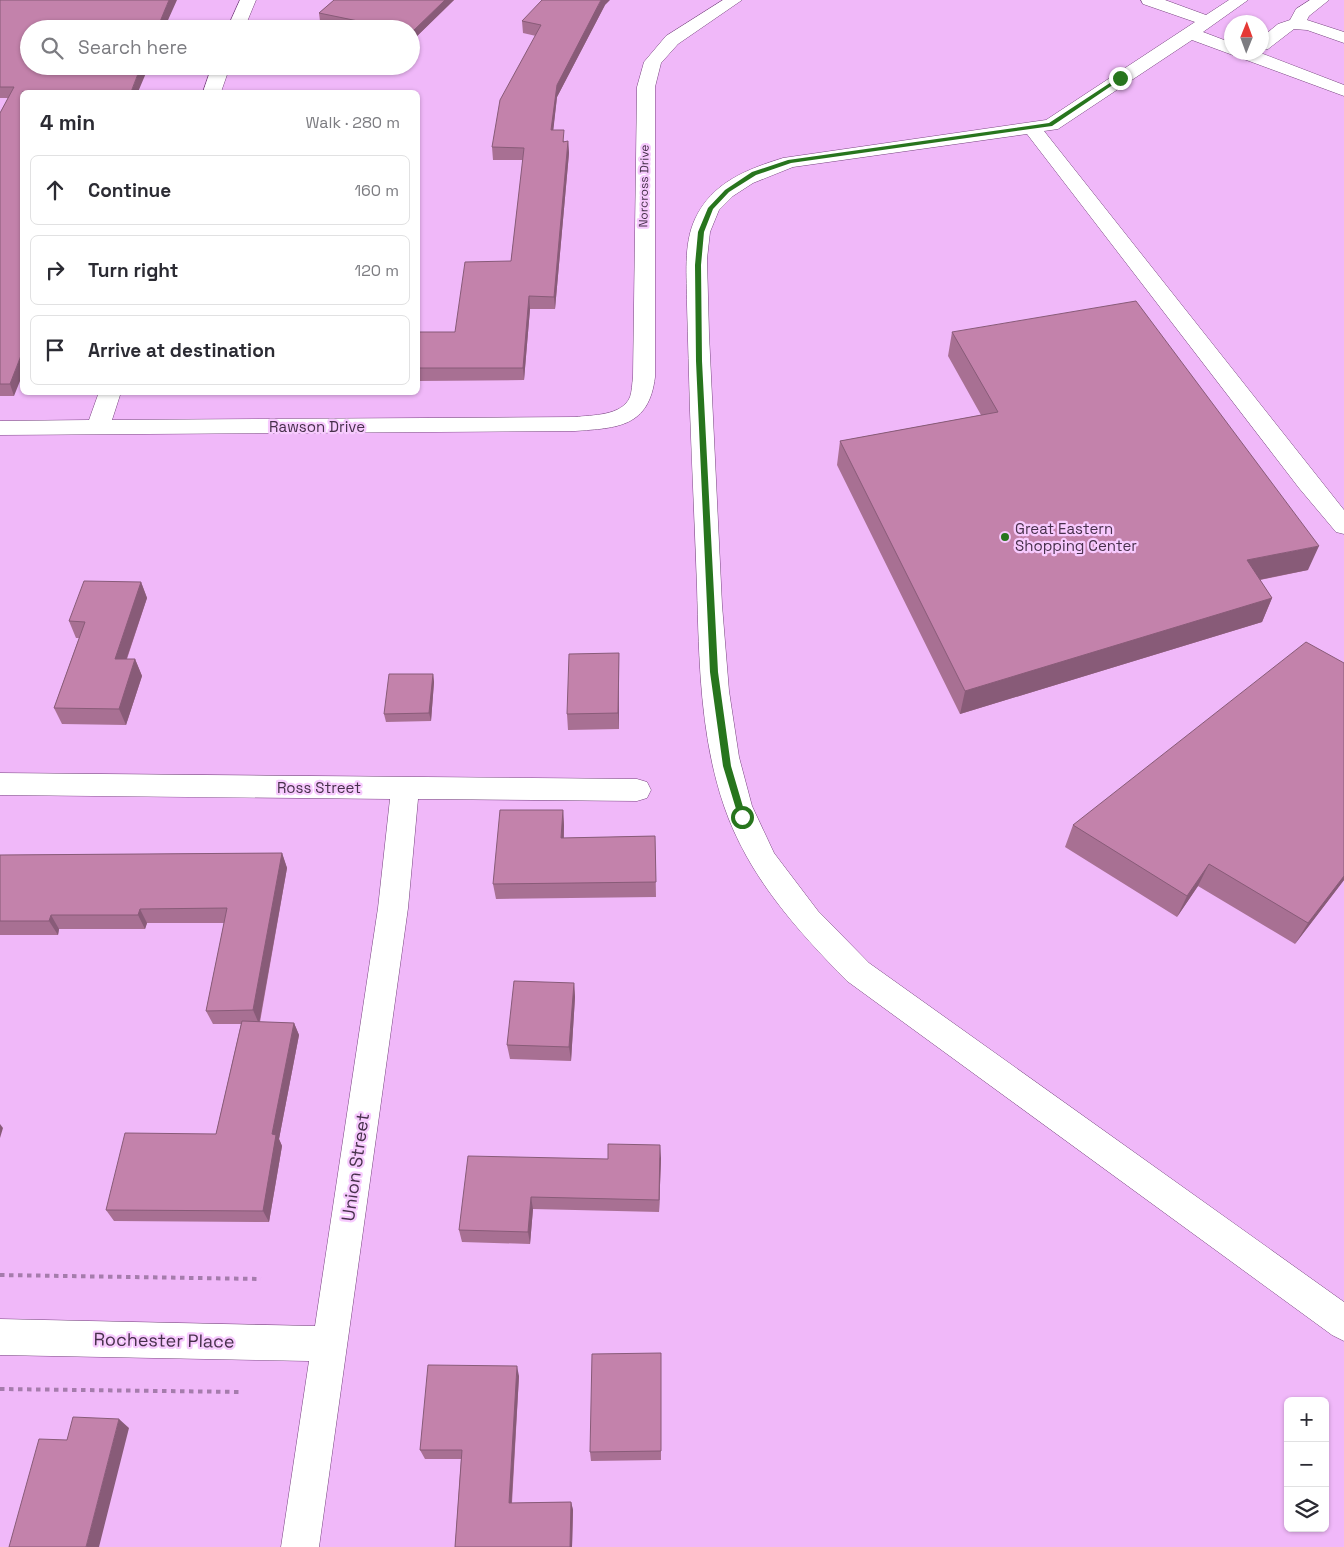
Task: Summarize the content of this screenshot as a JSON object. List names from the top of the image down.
{
  "streets": {
    "street": [
      "Norcross Drive",
      "Rawson Drive",
      "Ross Street",
      "Union Street",
      "Rochester Place"
    ]
  },
  "crossings": [
    ["Norcross Drive", "Rawson Drive"],
    ["Ross Street", "Union Street"],
    ["Union Street", "Rochester Place"]
  ],
  "places": ["Great Eastern Shopping Center"],
  "north": "top",
  "page": {
    "search": "Search here",
    "heading": ["4 min", "Walk · 280 m"],
    "list": [
      ["Continue", "160 m"],
      ["Turn right", "120 m"],
      "Arrive at destination"
    ],
    "map_buttons": ["+", "−"]
  }
}
